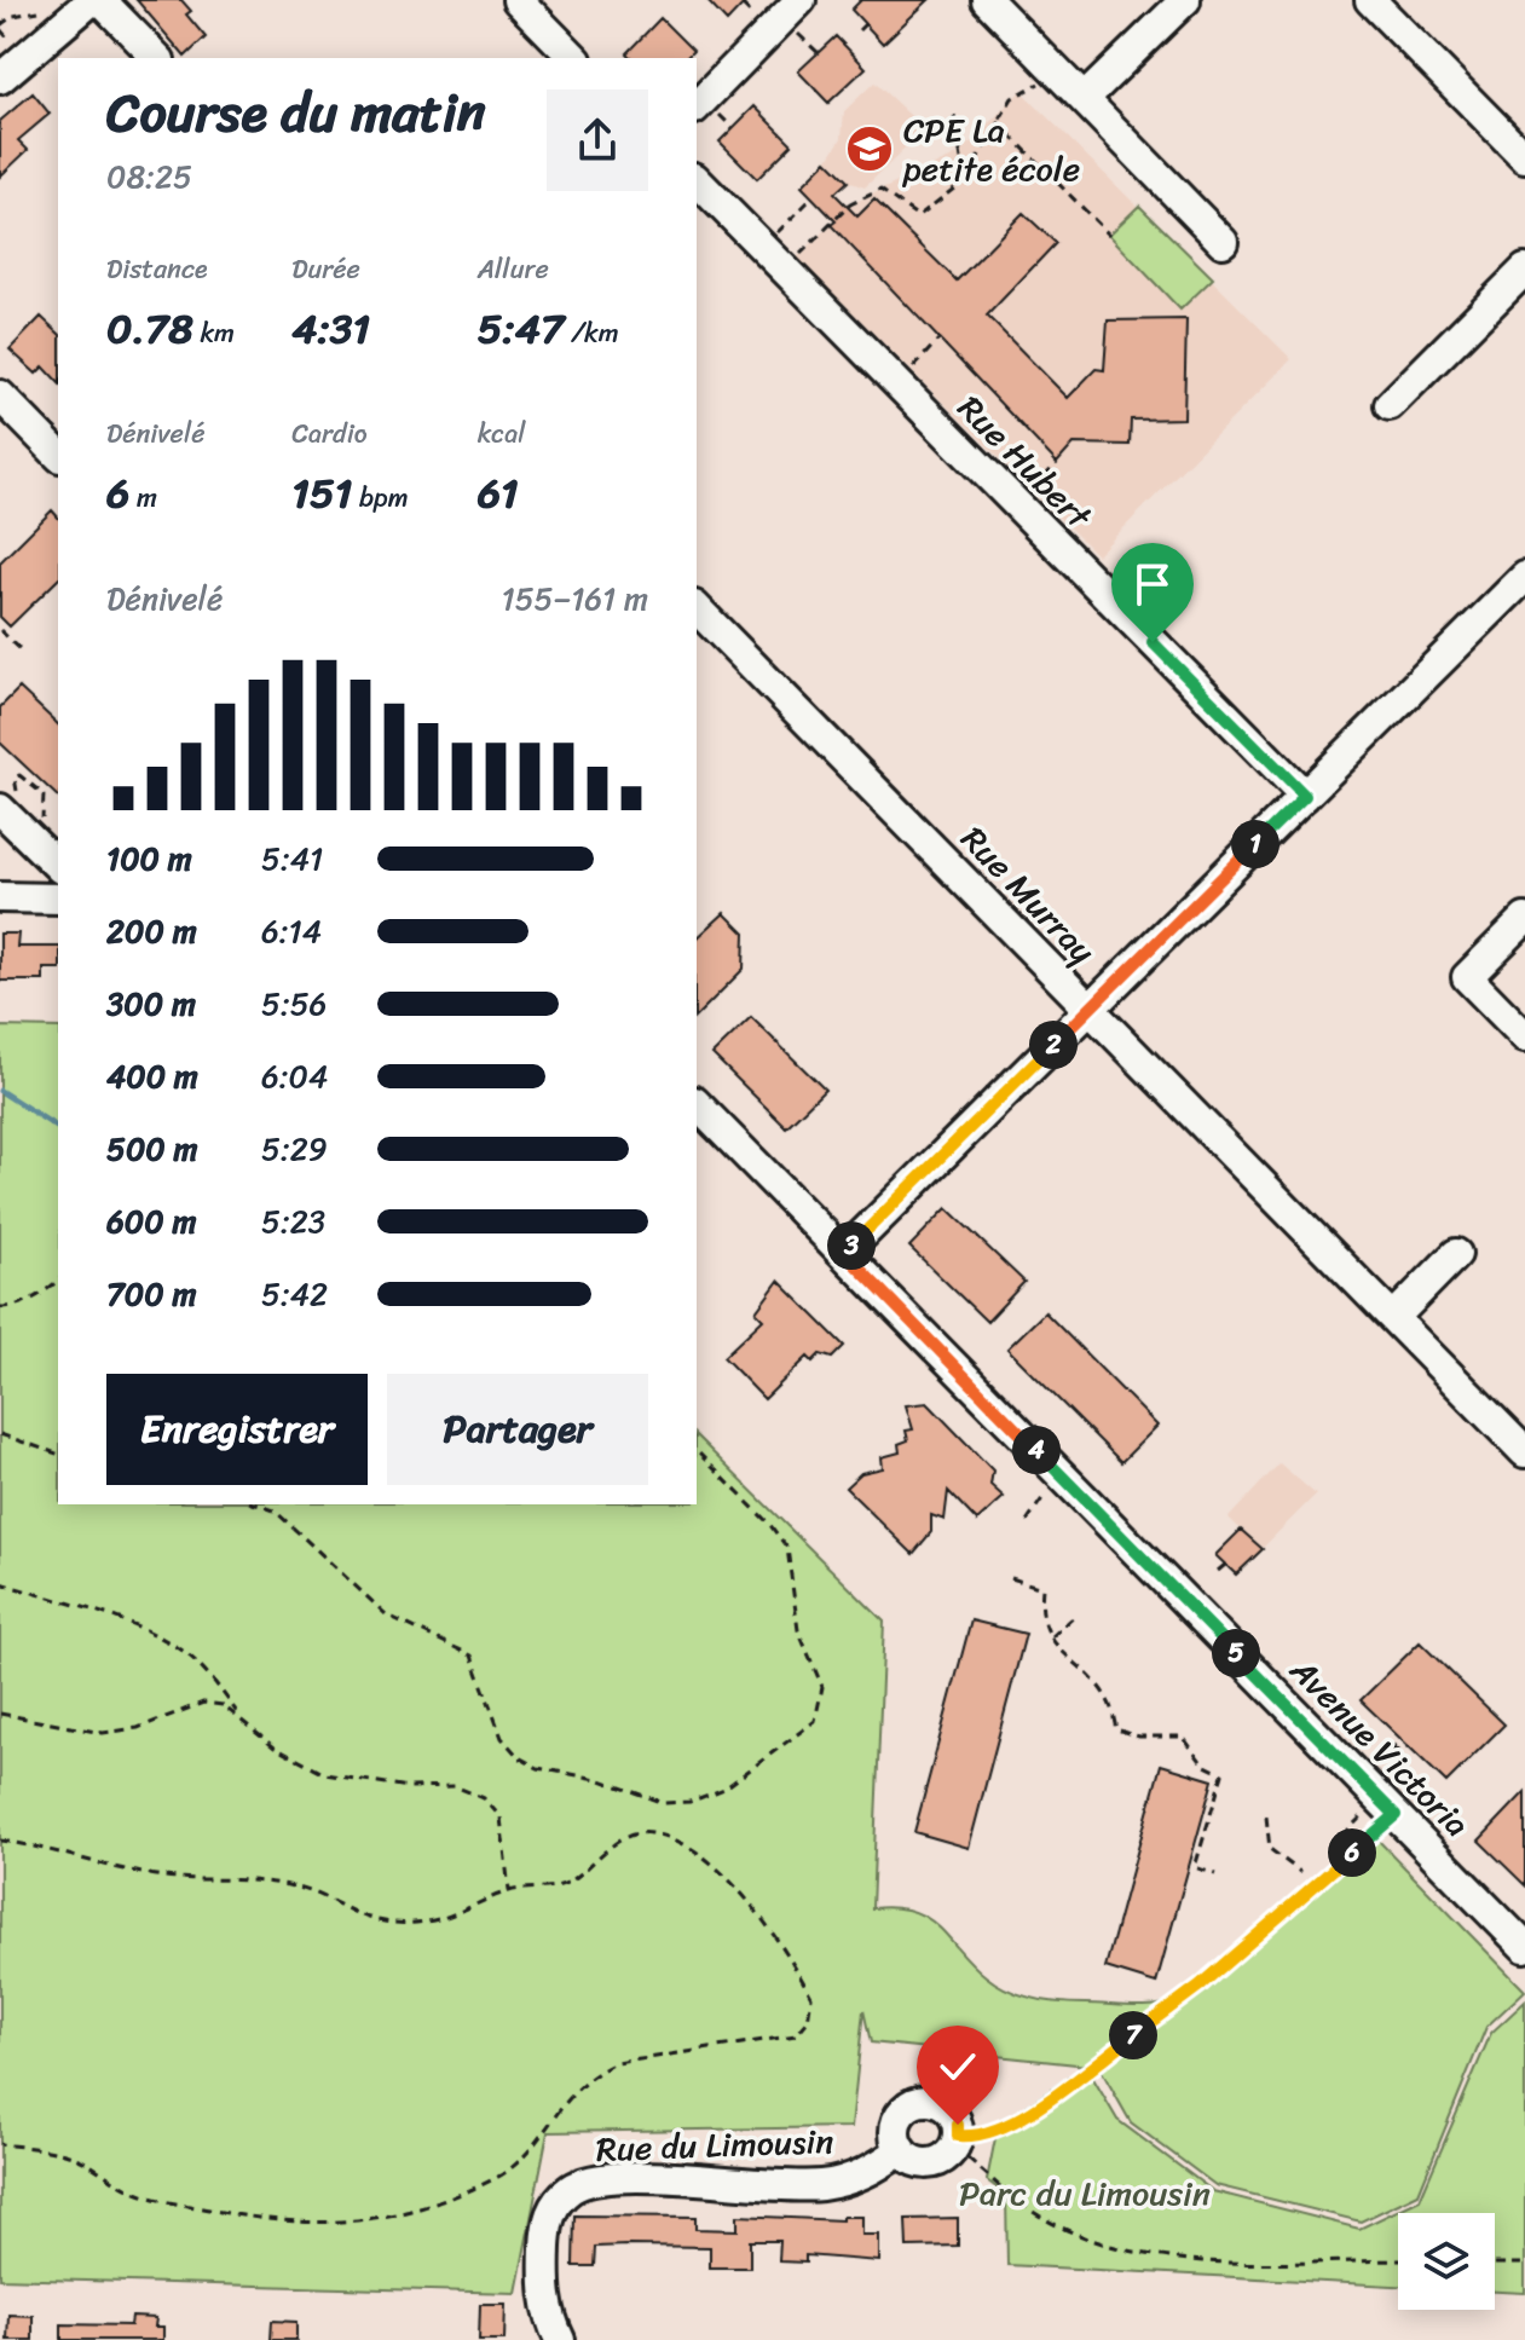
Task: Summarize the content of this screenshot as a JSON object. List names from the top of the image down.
{
  "streets": {
    "street": [
      "Rue Hubert",
      "Rue Murray",
      "Avenue Victoria",
      "Rue du Limousin"
    ]
  },
  "parks": ["Parc du Limousin"],
  "places": {
    "school or university": ["CPE La petite école"]
  },
  "page": {
    "heading": ["Course du matin", "08:25"],
    "stats": [
      ["Distance", "0.78 km"],
      ["Durée", "4:31"],
      ["Allure", "5:47 /km"],
      ["Dénivelé", "6 m"],
      ["Cardio", "151 bpm"],
      ["kcal", "61"]
    ],
    "chart": ["Dénivelé", "155–161 m"],
    "pins": [
      "1",
      "2",
      "3",
      "4",
      "5",
      "6",
      "7"
    ],
    "list": [
      {
        "name": "100 m",
        "note": "5:41"
      },
      {
        "name": "200 m",
        "note": "6:14"
      },
      {
        "name": "300 m",
        "note": "5:56"
      },
      {
        "name": "400 m",
        "note": "6:04"
      },
      {
        "name": "500 m",
        "note": "5:29"
      },
      {
        "name": "600 m",
        "note": "5:23"
      },
      {
        "name": "700 m",
        "note": "5:42"
      }
    ],
    "buttons": ["Enregistrer", "Partager"]
  }
}
